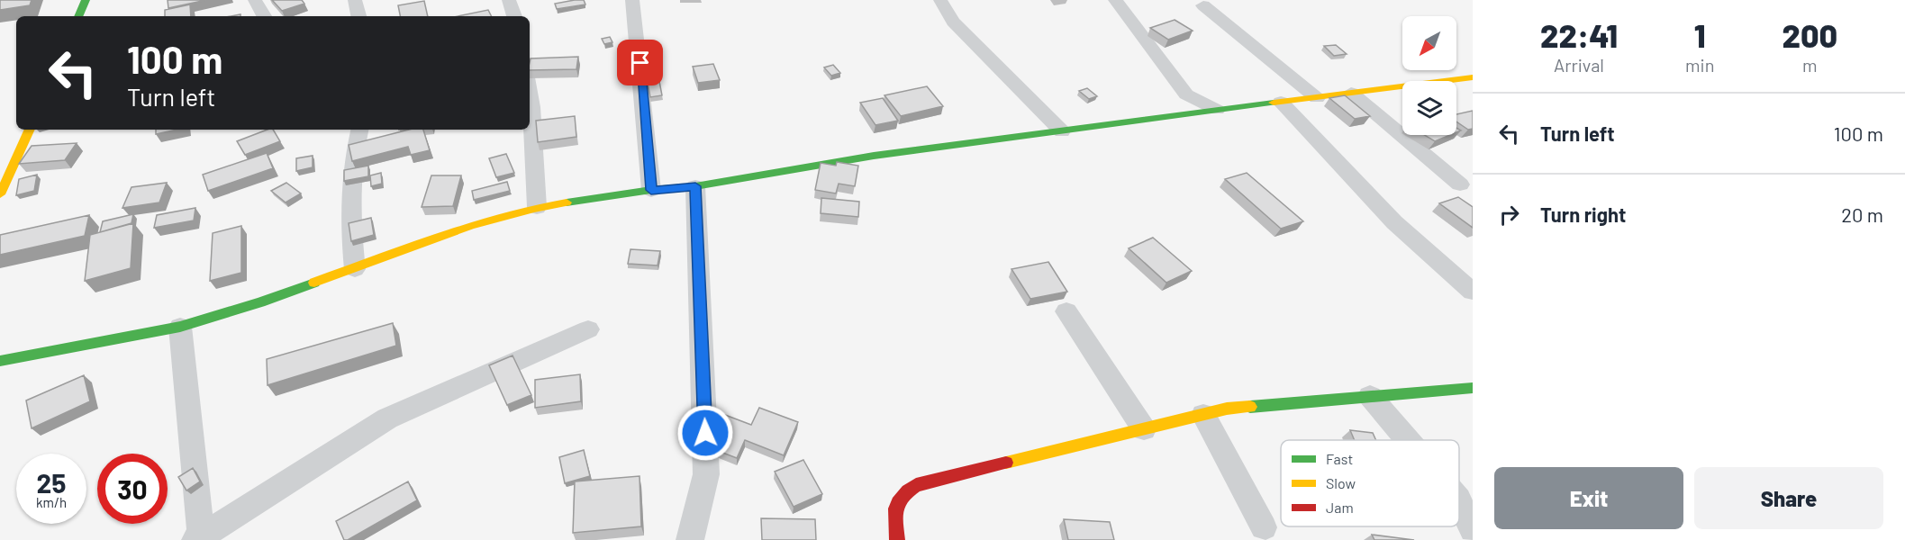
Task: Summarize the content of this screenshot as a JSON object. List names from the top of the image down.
{
  "legend": ["Fast", "Slow", "Jam"],
  "north": "bottom left",
  "page": {
    "eta": [
      "22:41",
      "Arrival",
      "1",
      "min",
      "200",
      "m"
    ],
    "turn": ["100 m", "Turn left"],
    "list": [
      {
        "name": "Turn left",
        "value": "100 m"
      },
      {
        "name": "Turn right",
        "value": "20 m"
      }
    ],
    "speed": "25 km/h",
    "limit": "30",
    "buttons": ["Exit", "Share"]
  }
}
